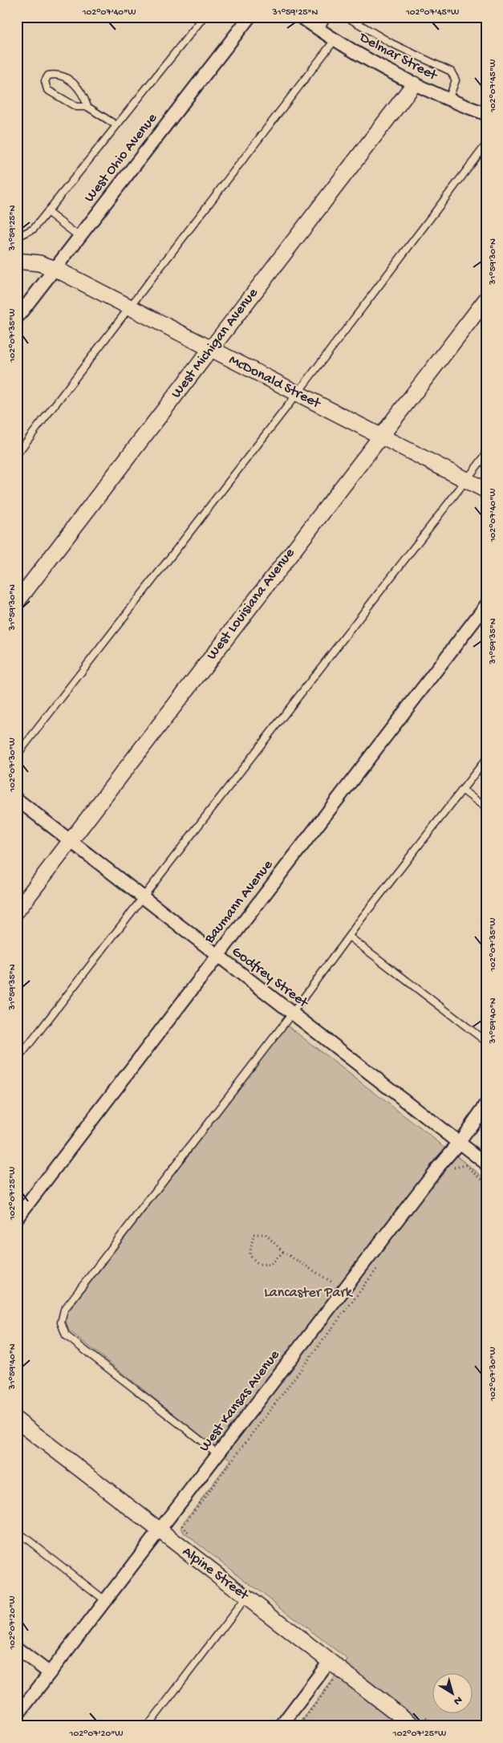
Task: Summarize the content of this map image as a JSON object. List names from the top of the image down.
{
  "streets": {
    "street": [
      "Delmar Street",
      "West Ohio Avenue",
      "West Michigan Avenue",
      "McDonald Street",
      "West Louisiana Avenue",
      "Baumann Avenue",
      "Godfrey Street",
      "West Kansas Avenue",
      "Alpine Street"
    ]
  },
  "crossings": [
    ["Delmar Street", "West Michigan Avenue"],
    ["West Ohio Avenue", "McDonald Street"],
    ["West Michigan Avenue", "McDonald Street"],
    ["McDonald Street", "West Louisiana Avenue"],
    ["West Louisiana Avenue", "Godfrey Street"],
    ["Baumann Avenue", "Godfrey Street"],
    ["Godfrey Street", "West Kansas Avenue"],
    ["West Kansas Avenue", "Alpine Street"]
  ],
  "parks": ["Lancaster Park"],
  "north": "bottom right",
  "coordinates": [
    "102°07'40\"W",
    "31°59'25\"N",
    "102°07'45\"W",
    "31°59'30\"N",
    "102°07'35\"W",
    "31°59'35\"N",
    "102°07'30\"W",
    "31°59'40\"N",
    "102°07'25\"W",
    "102°07'20\"W"
  ]
}
